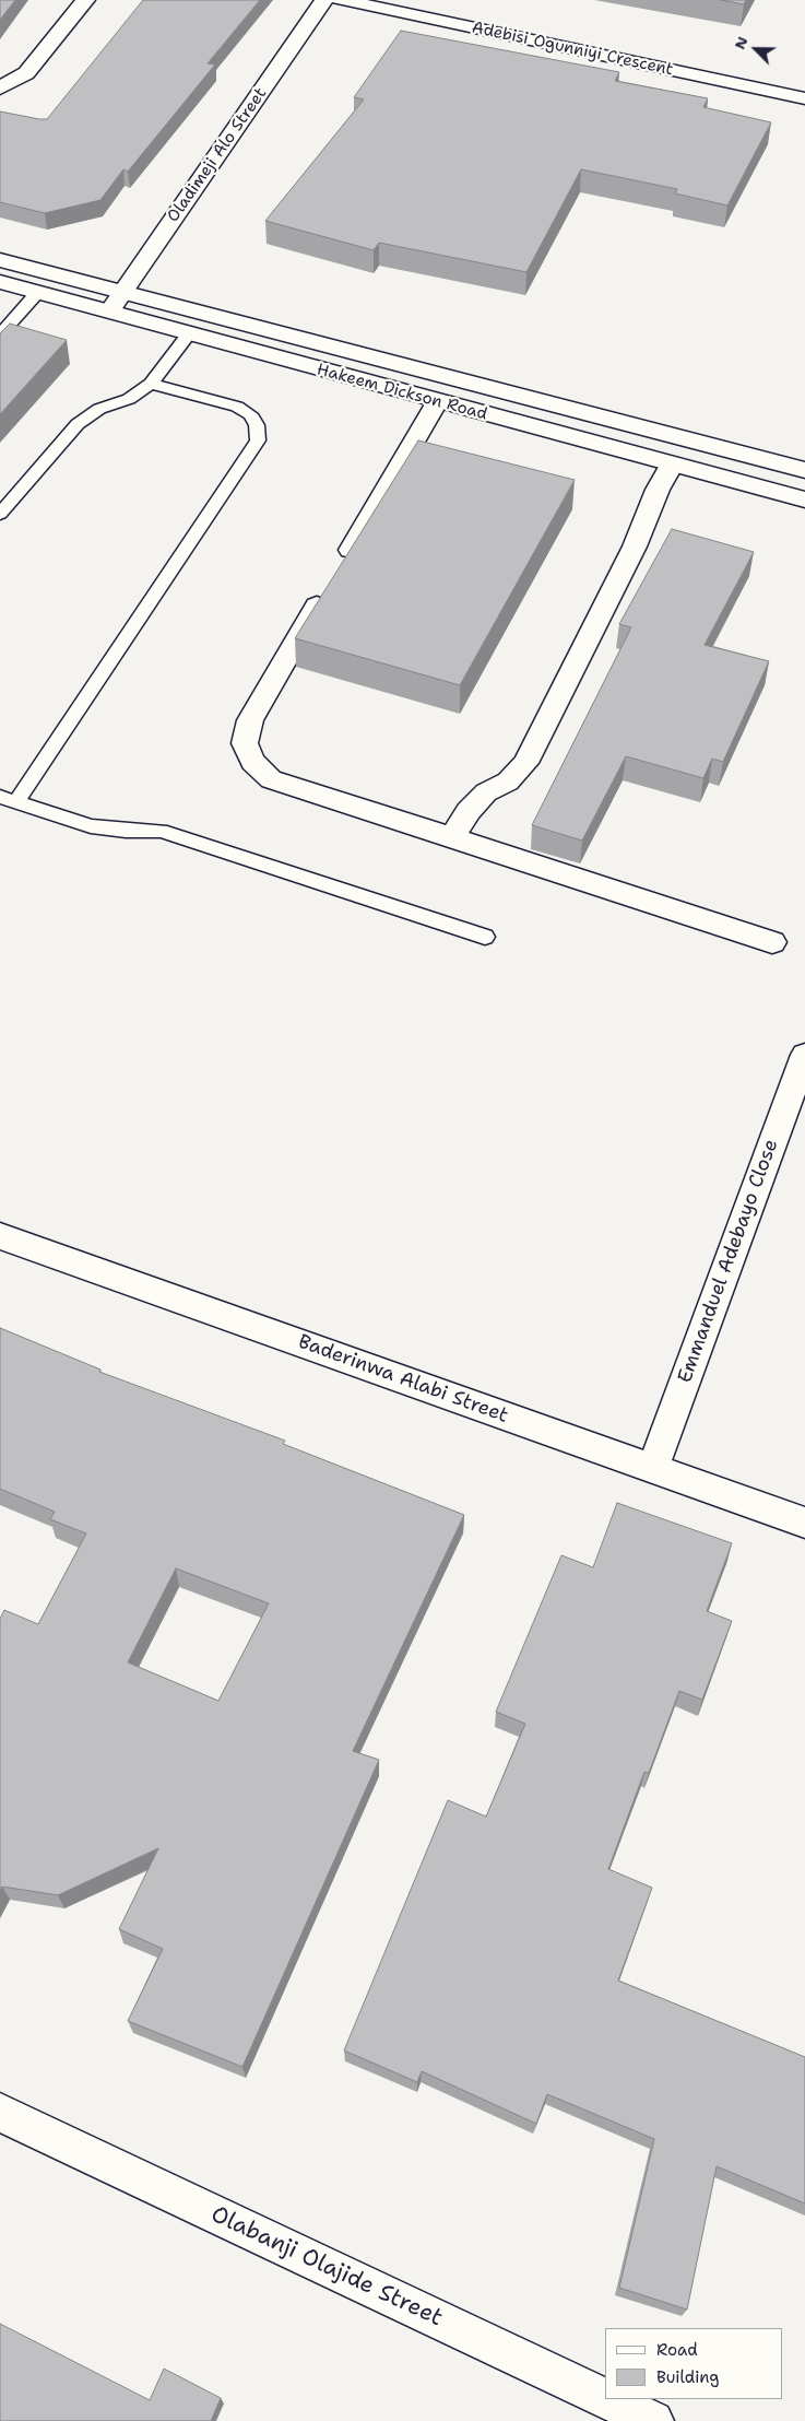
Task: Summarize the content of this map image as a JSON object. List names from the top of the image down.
{
  "streets": {
    "street": [
      "Adebisi Ogunniyi Crescent",
      "Oladimeji Alo Street",
      "Hakeem Dickson Road",
      "Emmanduel Adebayo Close",
      "Baderinwa Alabi Street",
      "Olabanji Olajide Street"
    ]
  },
  "crossings": [
    ["Oladimeji Alo Street", "Hakeem Dickson Road"],
    ["Emmanduel Adebayo Close", "Baderinwa Alabi Street"]
  ],
  "legend": ["Road", "Building"],
  "north": "top left"
}
